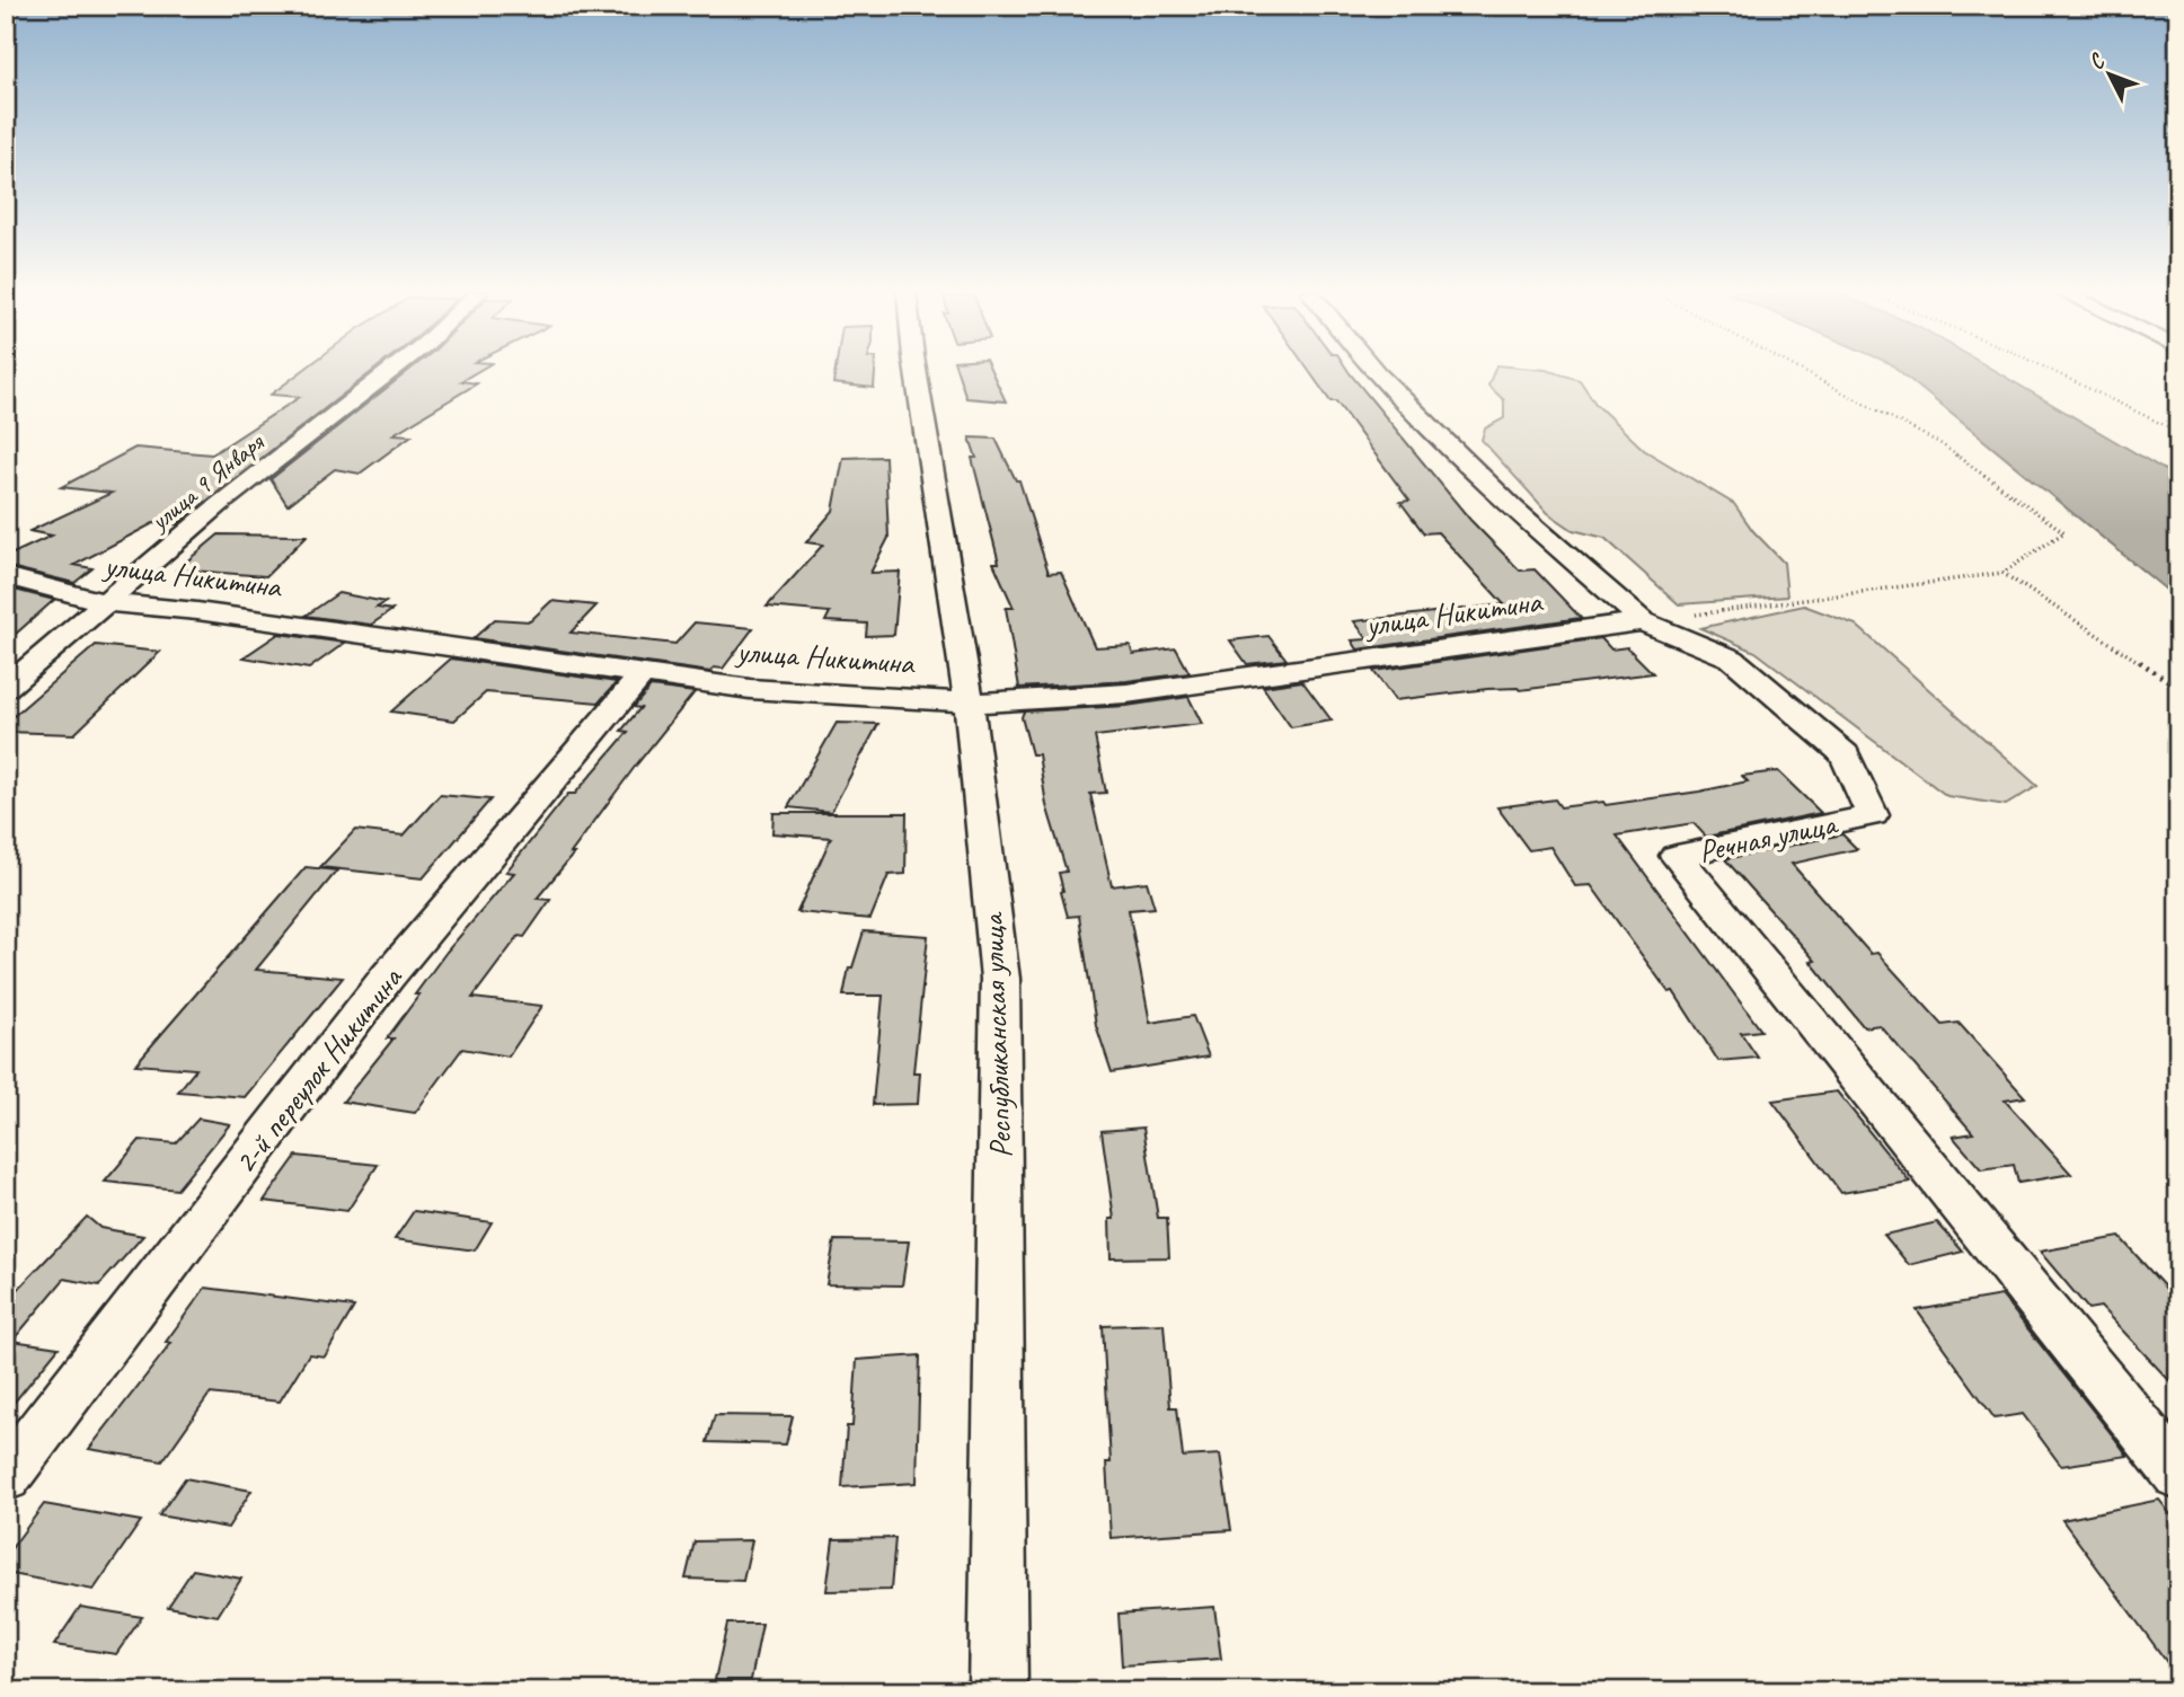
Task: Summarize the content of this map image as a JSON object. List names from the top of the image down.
{
  "streets": {
    "street": [
      "улица 9 Января",
      "улица Никитина",
      "Речная улица",
      "Республиканская улица",
      "2-й переулок Никитина"
    ]
  },
  "crossings": [
    ["улица 9 Января", "улица Никитина"],
    ["улица Никитина", "Речная улица"],
    ["улица Никитина", "Республиканская улица"],
    ["улица Никитина", "2-й переулок Никитина"]
  ],
  "north": "top left"
}
